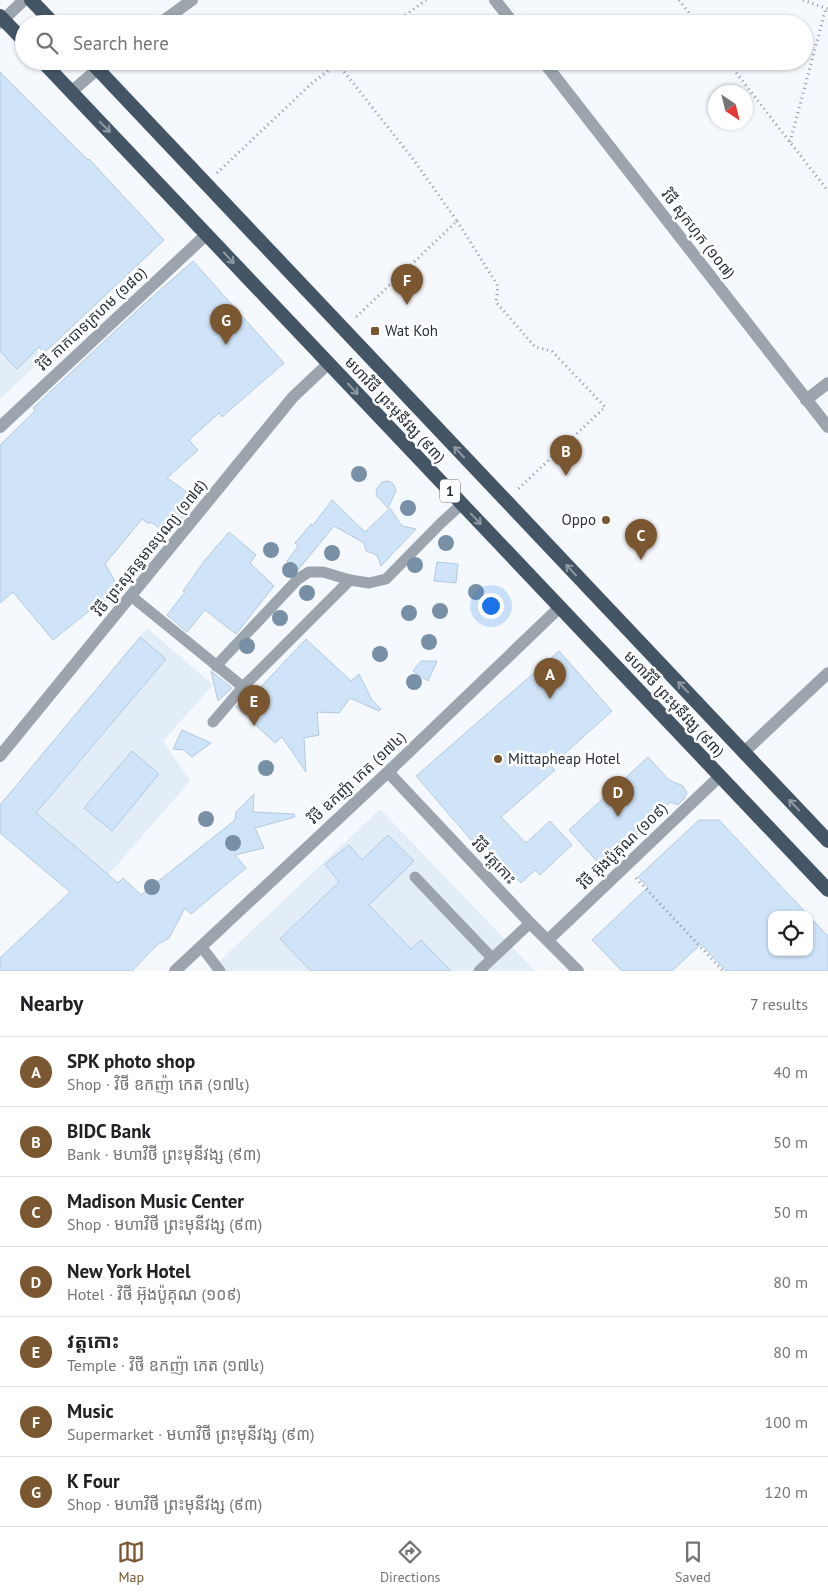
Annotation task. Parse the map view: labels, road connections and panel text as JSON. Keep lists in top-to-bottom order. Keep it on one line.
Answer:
{"streets":{"highway":["មហាវិថី ព្រះមុនីវង្ស (៩៣)","1"],"street":["វិថី សុកហុក (១០៧)","វិថី កាកបាទក្រហម (១៨០)","វិថី ព្រះសុគន្ធមានបុណ្យ (១៧៨)","វិថី ឧកញ៉ា កេត (១៧៤)","វិថី អ៊ុងប៉ូគុណ (១០៩)","វិថី វត្តកោះ"]},"crossings":[["វិថី កាកបាទក្រហម (១៨០)","មហាវិថី ព្រះមុនីវង្ស (៩៣)"],["មហាវិថី ព្រះមុនីវង្ស (៩៣)","វិថី ព្រះសុគន្ធមានបុណ្យ (១៧៨)"],["មហាវិថី ព្រះមុនីវង្ស (៩៣)","វិថី ឧកញ៉ា កេត (១៧៤)"],["មហាវិថី ព្រះមុនីវង្ស (៩៣)","វិថី អ៊ុងប៉ូគុណ (១០៩)"],["វិថី ឧកញ៉ា កេត (១៧៤)","វិថី វត្តកោះ"],["វិថី អ៊ុងប៉ូគុណ (១០៩)","វិថី វត្តកោះ"]],"places":{"transit":["Wat Koh"],"other":["Oppo","Mittapheap Hotel"]},"north":"bottom right","page":{"search":"Search here","pins":["F","G","B","C","A","E","D"],"heading":["Nearby","7 results"],"list":[{"mark":"A","name":"SPK photo shop","note":"Shop · វិថី ឧកញ៉ា កេត (១៧៤)","value":"40 m"},{"mark":"B","name":"BIDC Bank","note":"Bank · មហាវិថី ព្រះមុនីវង្ស (៩៣)","value":"50 m"},{"mark":"C","name":"Madison Music Center","note":"Shop · មហាវិថី ព្រះមុនីវង្ស (៩៣)","value":"50 m"},{"mark":"D","name":"New York Hotel","note":"Hotel · វិថី អ៊ុងប៉ូគុណ (១០៩)","value":"80 m"},{"mark":"E","name":"វត្តកោះ","note":"Temple · វិថី ឧកញ៉ា កេត (១៧៤)","value":"80 m"},{"mark":"F","name":"Music","note":"Supermarket · មហាវិថី ព្រះមុនីវង្ស (៩៣)","value":"100 m"},{"mark":"G","name":"K Four","note":"Shop · មហាវិថី ព្រះមុនីវង្ស (៩៣)","value":"120 m"}],"nav":["Map","Directions","Saved"]}}
